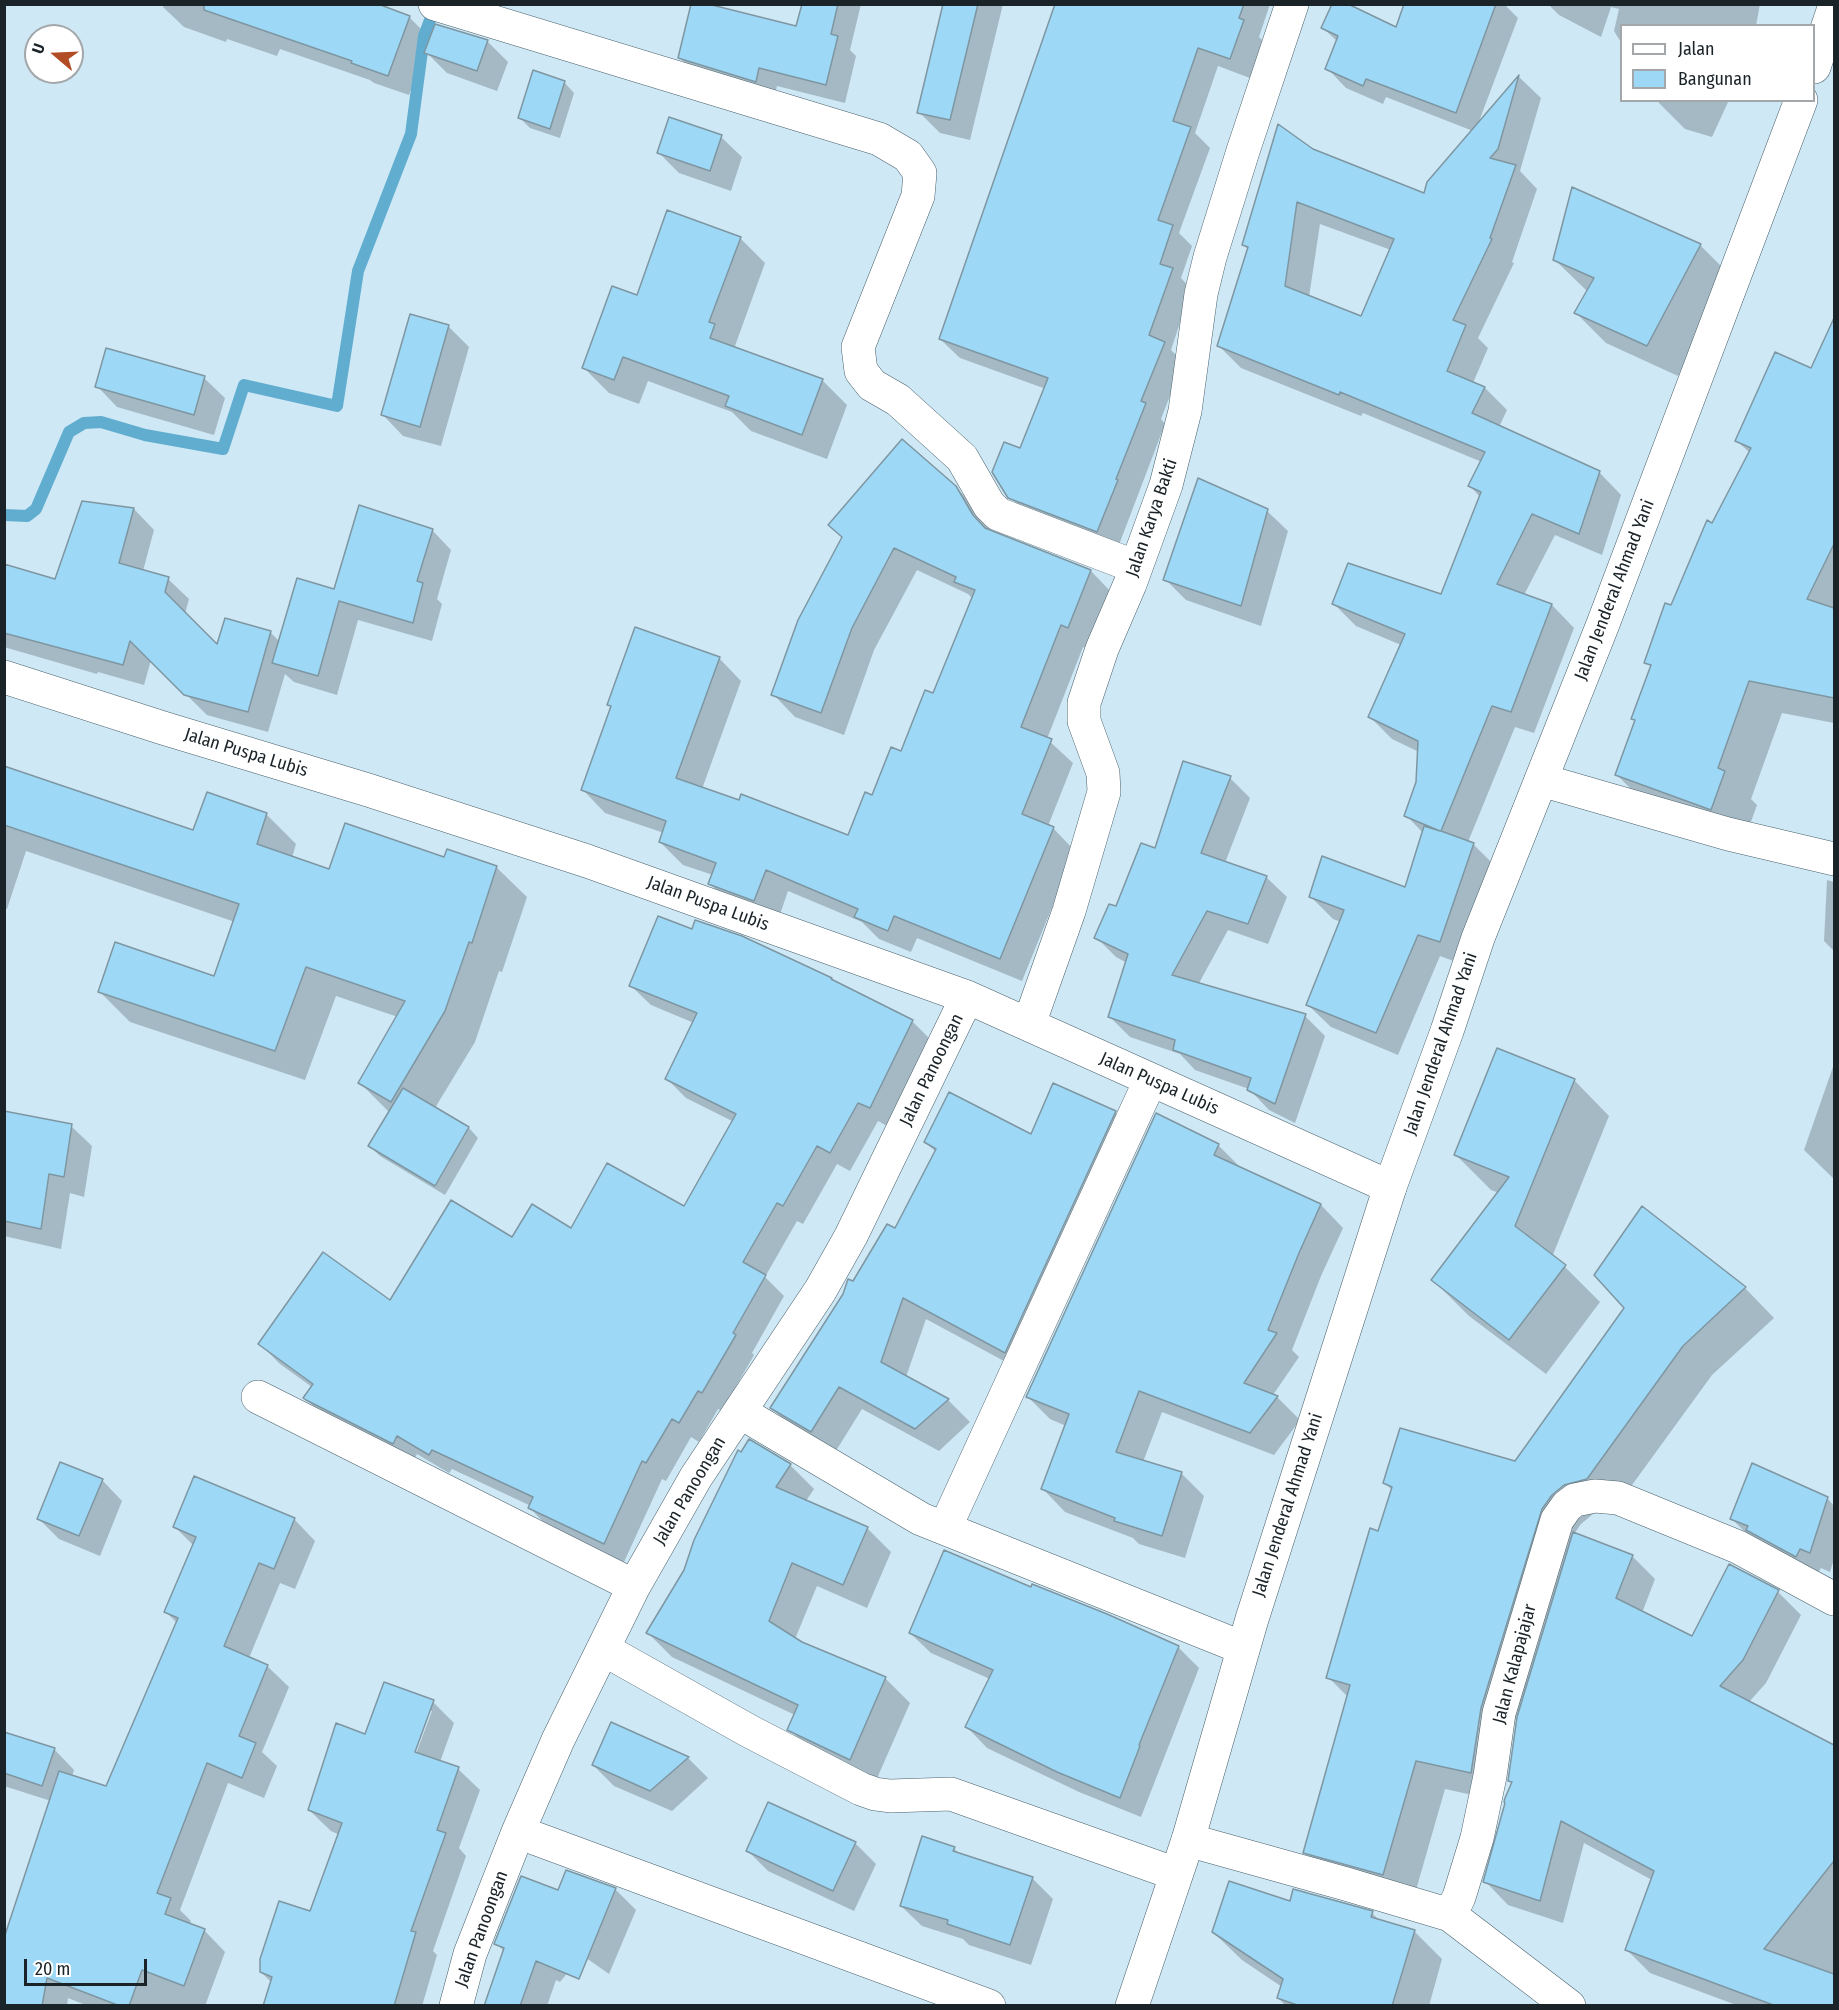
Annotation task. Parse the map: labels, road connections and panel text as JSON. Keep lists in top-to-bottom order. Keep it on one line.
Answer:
{"streets":{"main road":["Jalan Karya Bakti","Jalan Jenderal Ahmad Yani","Jalan Puspa Lubis","Jalan Panoongan","Jalan Kalapajajar"]},"crossings":[["Jalan Karya Bakti","Jalan Puspa Lubis"],["Jalan Jenderal Ahmad Yani","Jalan Puspa Lubis"],["Jalan Puspa Lubis","Jalan Panoongan"]],"legend":["Jalan","Bangunan"],"scale_bar":"20 m","north":"left"}
